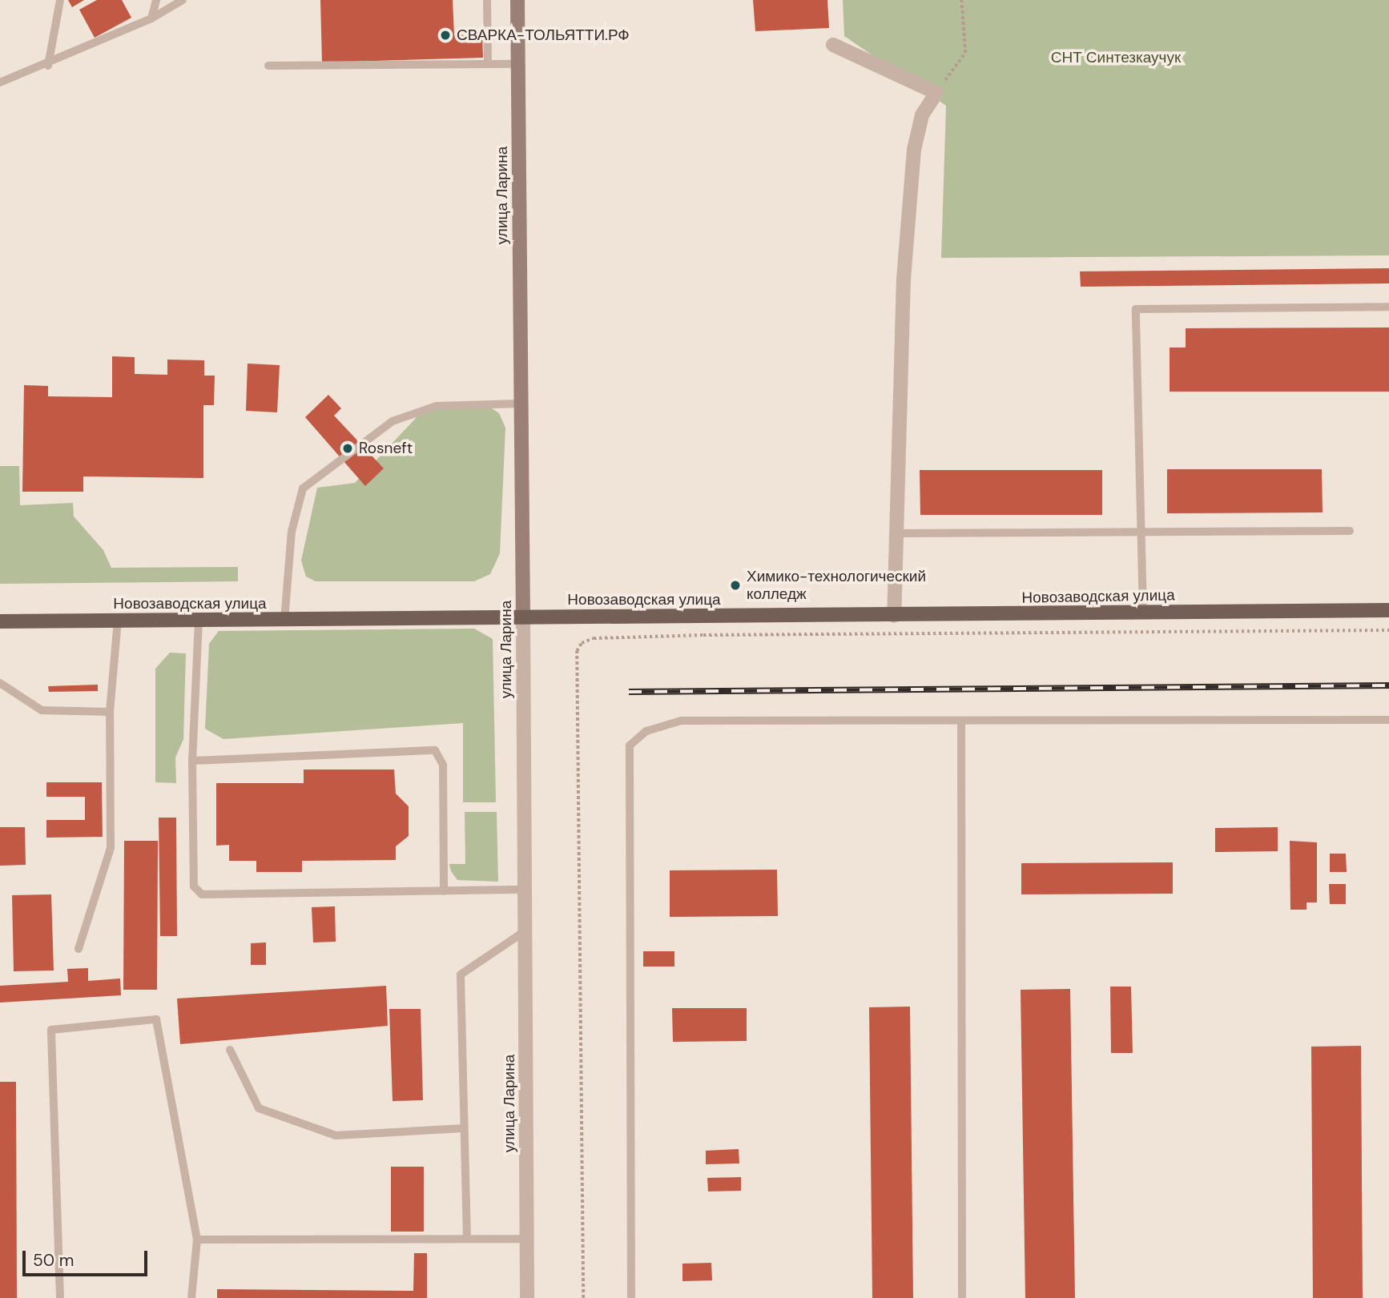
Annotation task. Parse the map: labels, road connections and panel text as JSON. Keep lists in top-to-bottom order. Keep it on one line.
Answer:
{"streets":{"main road":["улица Ларина","Новозаводская улица"]},"crossings":[["улица Ларина","Новозаводская улица"]],"parks":["СНТ Синтезкаучук"],"places":["СВАРКА-ТОЛЬЯТТИ.РФ","Rosneft","Химико-технологический колледж"],"scale_bar":"50 m"}
